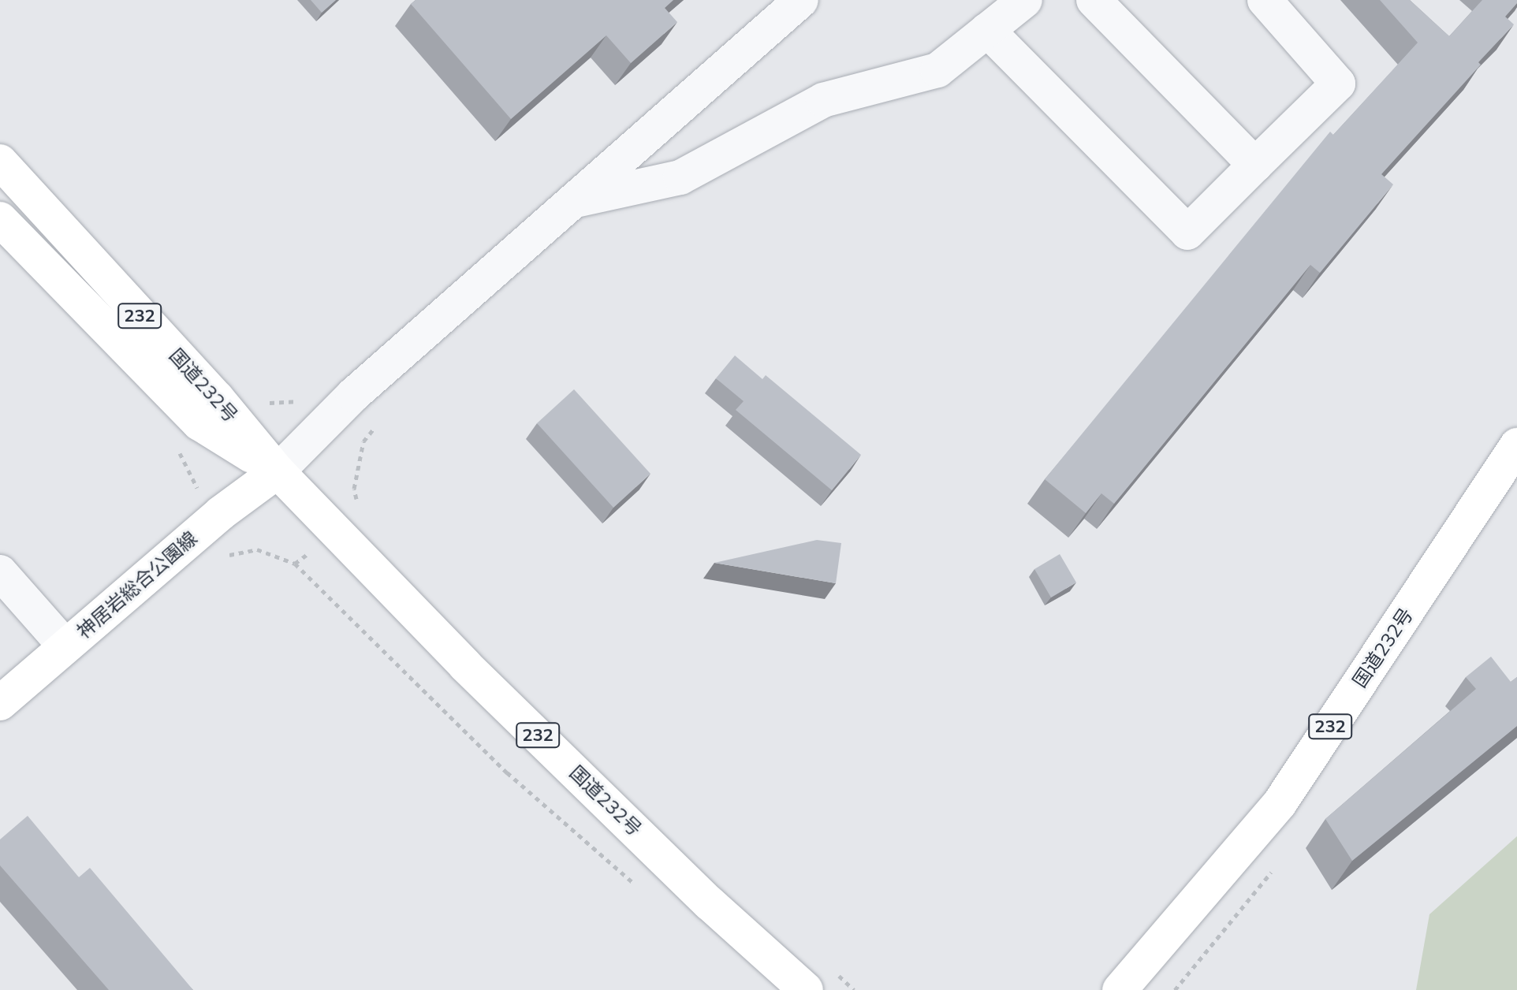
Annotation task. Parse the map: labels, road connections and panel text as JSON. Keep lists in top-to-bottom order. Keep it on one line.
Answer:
{"streets":{"main road":["232","国道232号","神居岩総合公園線"]},"crossings":[["国道232号","神居岩総合公園線"]]}
